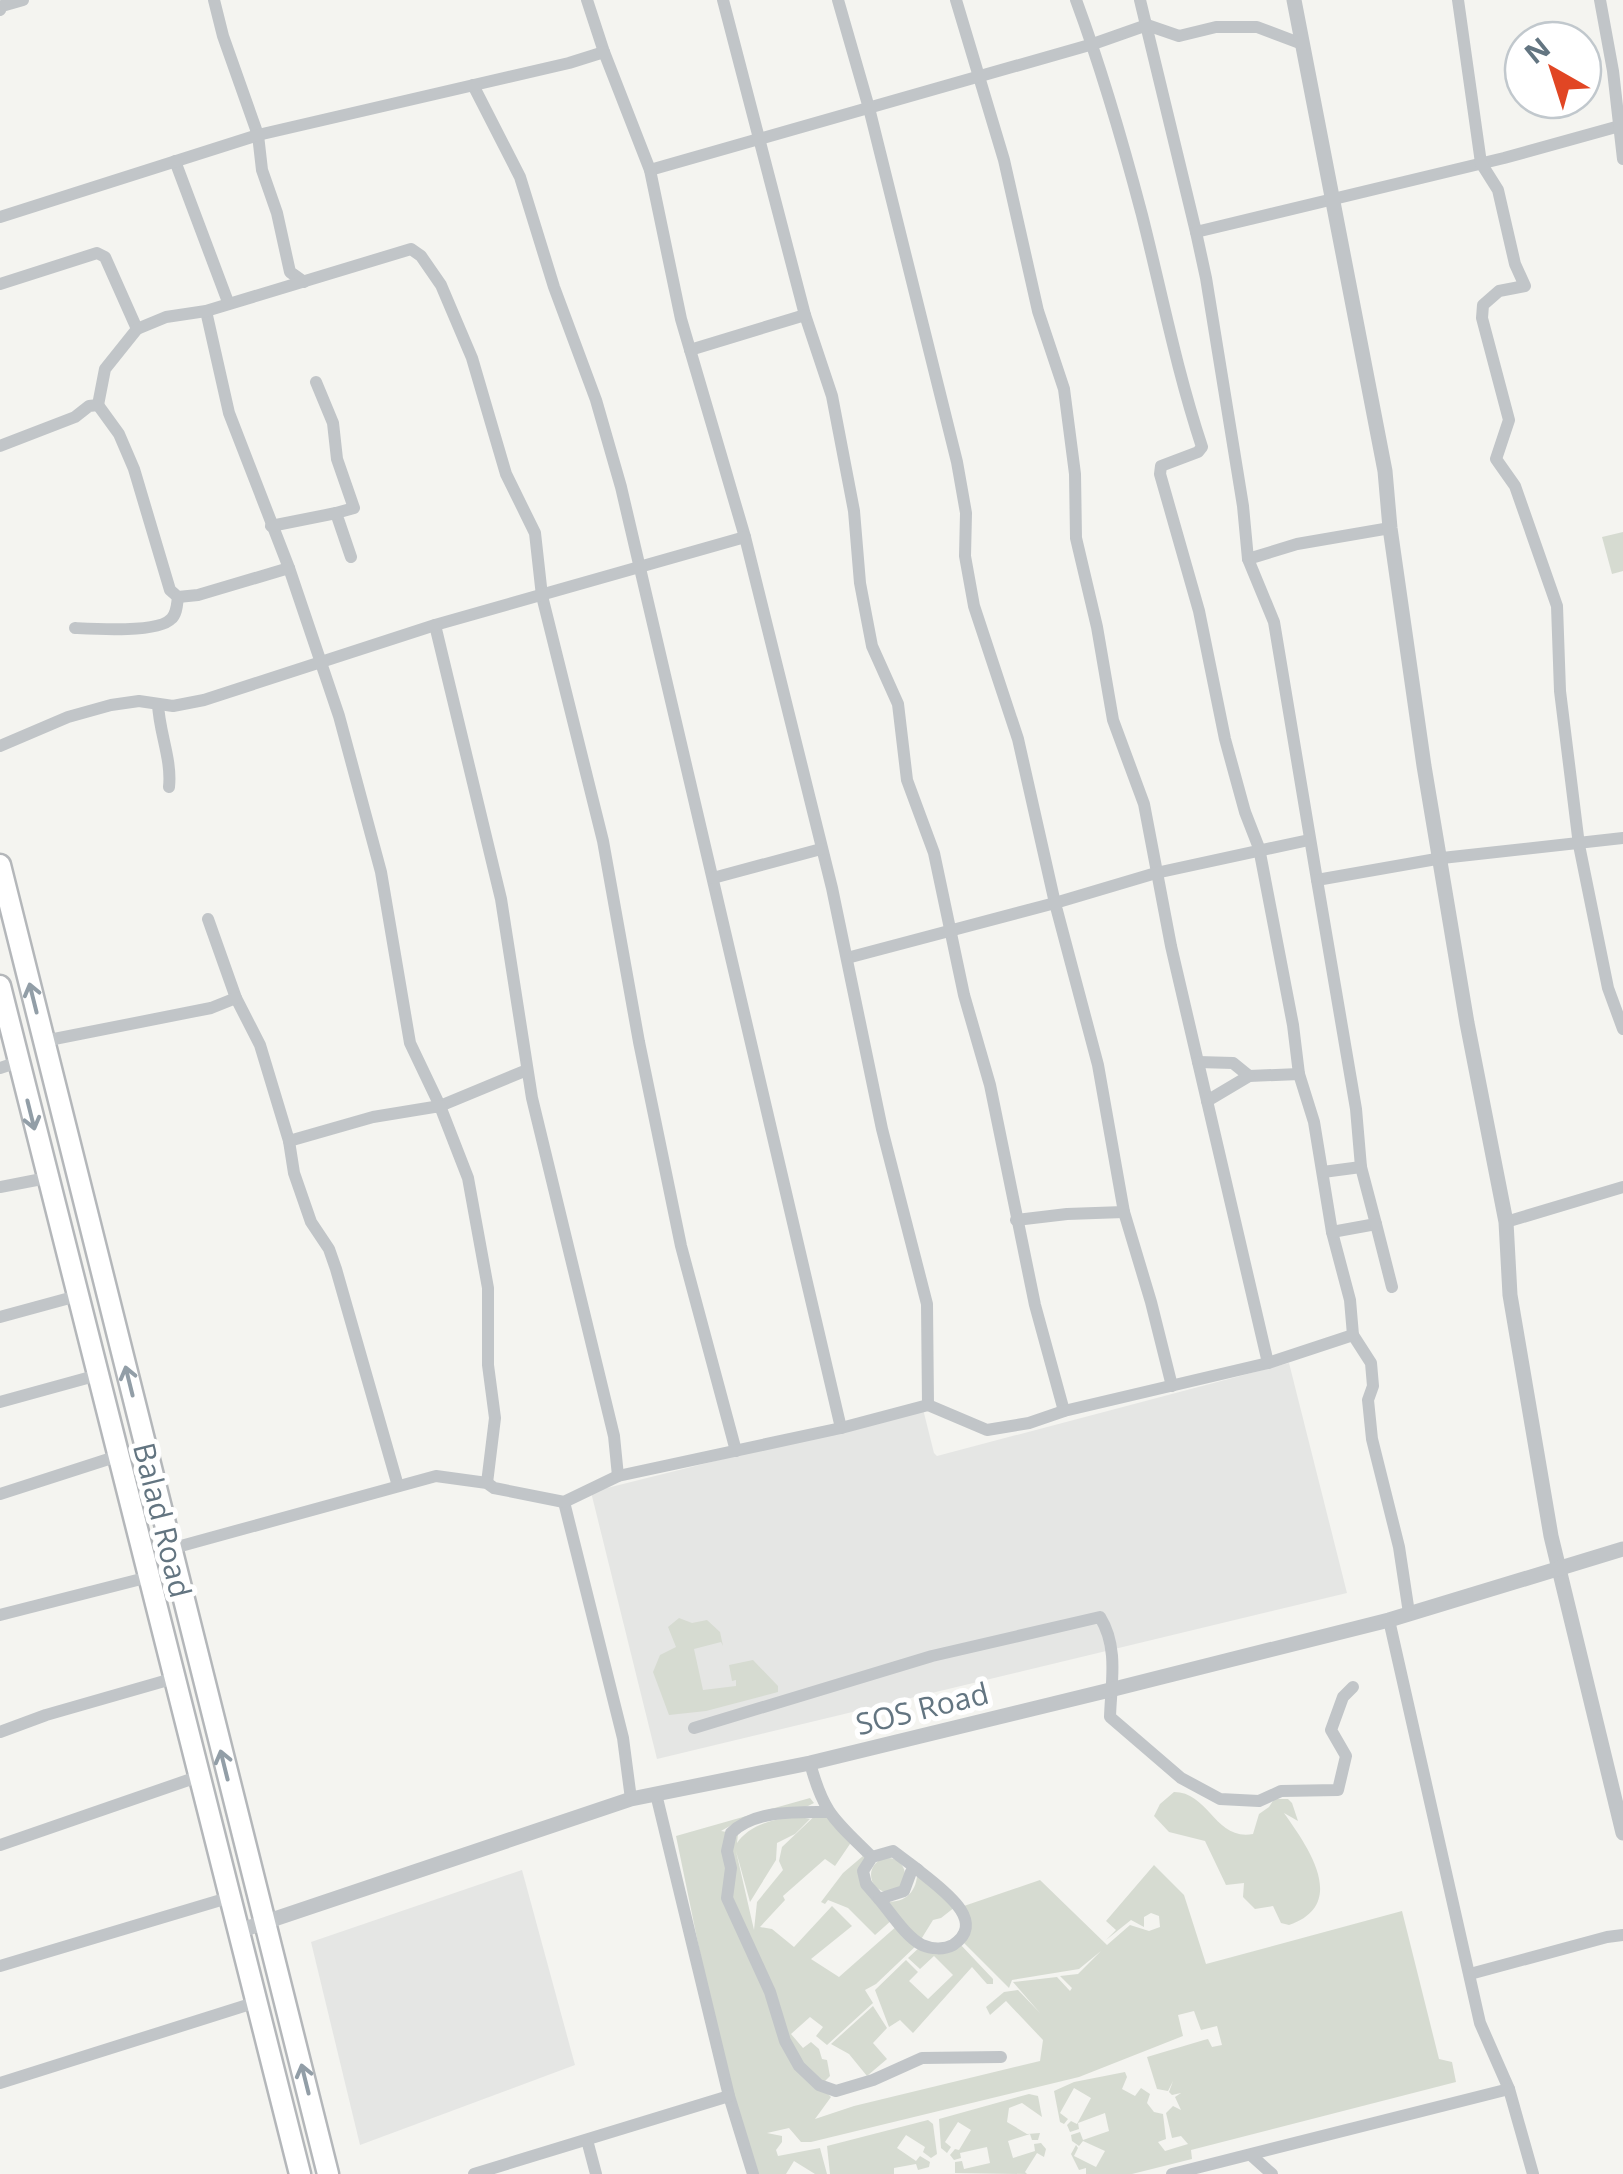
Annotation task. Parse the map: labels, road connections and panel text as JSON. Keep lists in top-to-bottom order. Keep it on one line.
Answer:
{"streets":{"highway":["Balad Road"],"street":["SOS Road"]},"crossings":[["Balad Road","SOS Road"]],"north":"top left"}
